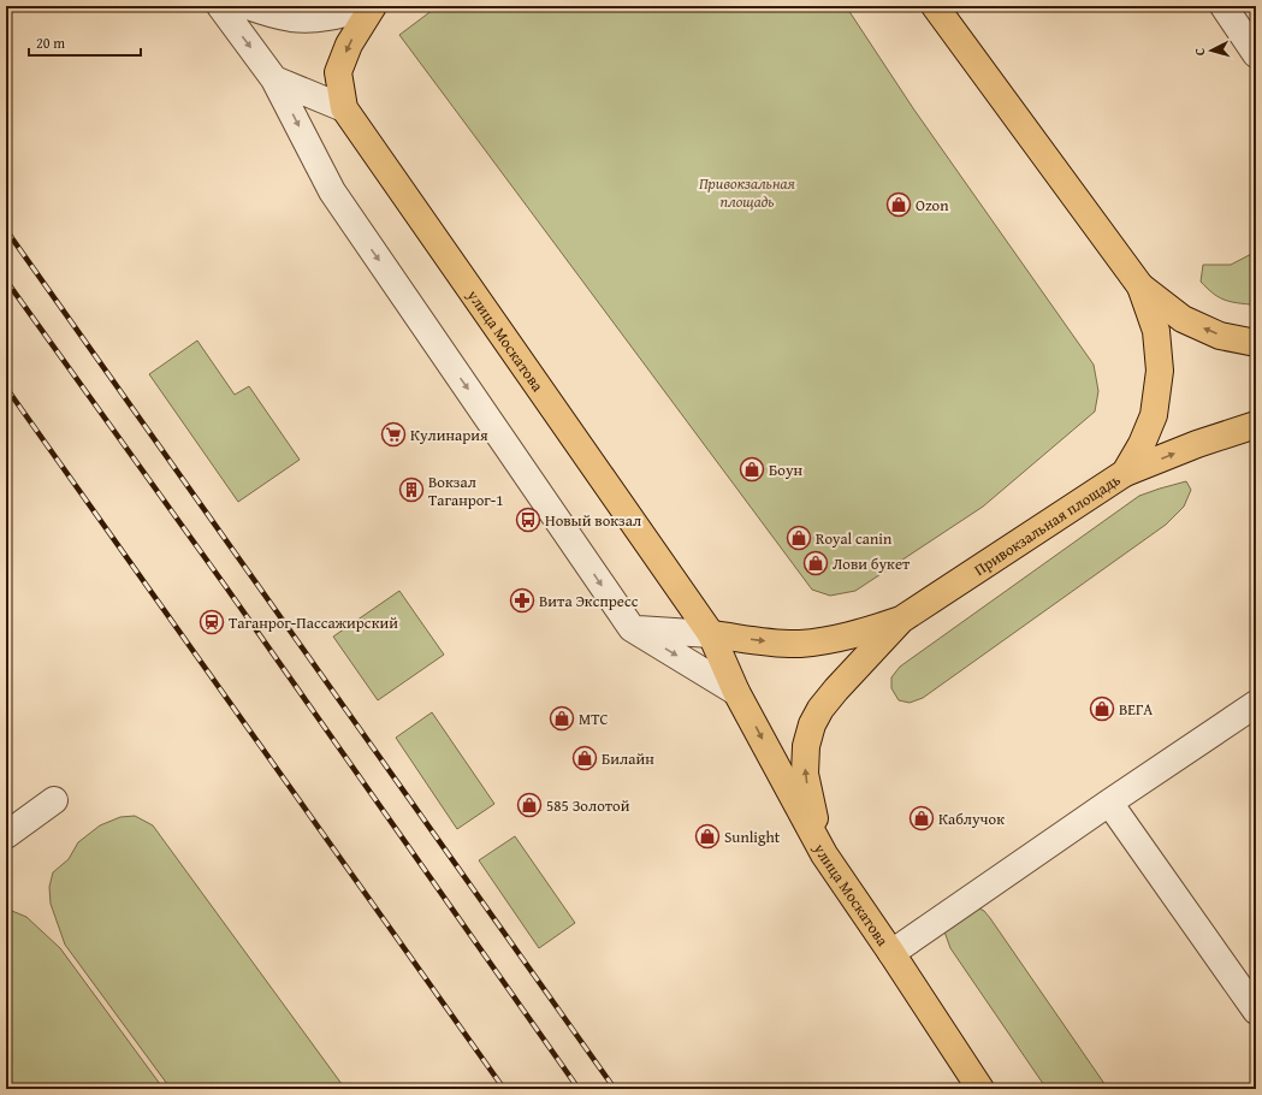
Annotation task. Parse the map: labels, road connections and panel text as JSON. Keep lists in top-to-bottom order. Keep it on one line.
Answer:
{"streets":{"main road":["улица Москатова","Привокзальная площадь"]},"crossings":[["улица Москатова","Привокзальная площадь"]],"parks":["Привокзальная площадь"],"places":{"shop":["Ozon","Боун","Royal canin","Лови букет","ВЕГА","МТС","Билайн","585 Золотой","Каблучок","Sunlight"],"supermarket":["Кулинария"],"building":["Вокзал Таганрог-1"],"bus stop":["Новый вокзал"],"pharmacy":["Вита Экспресс"],"station":["Таганрог-Пассажирский"]},"scale_bar":"20 m","north":"left"}
